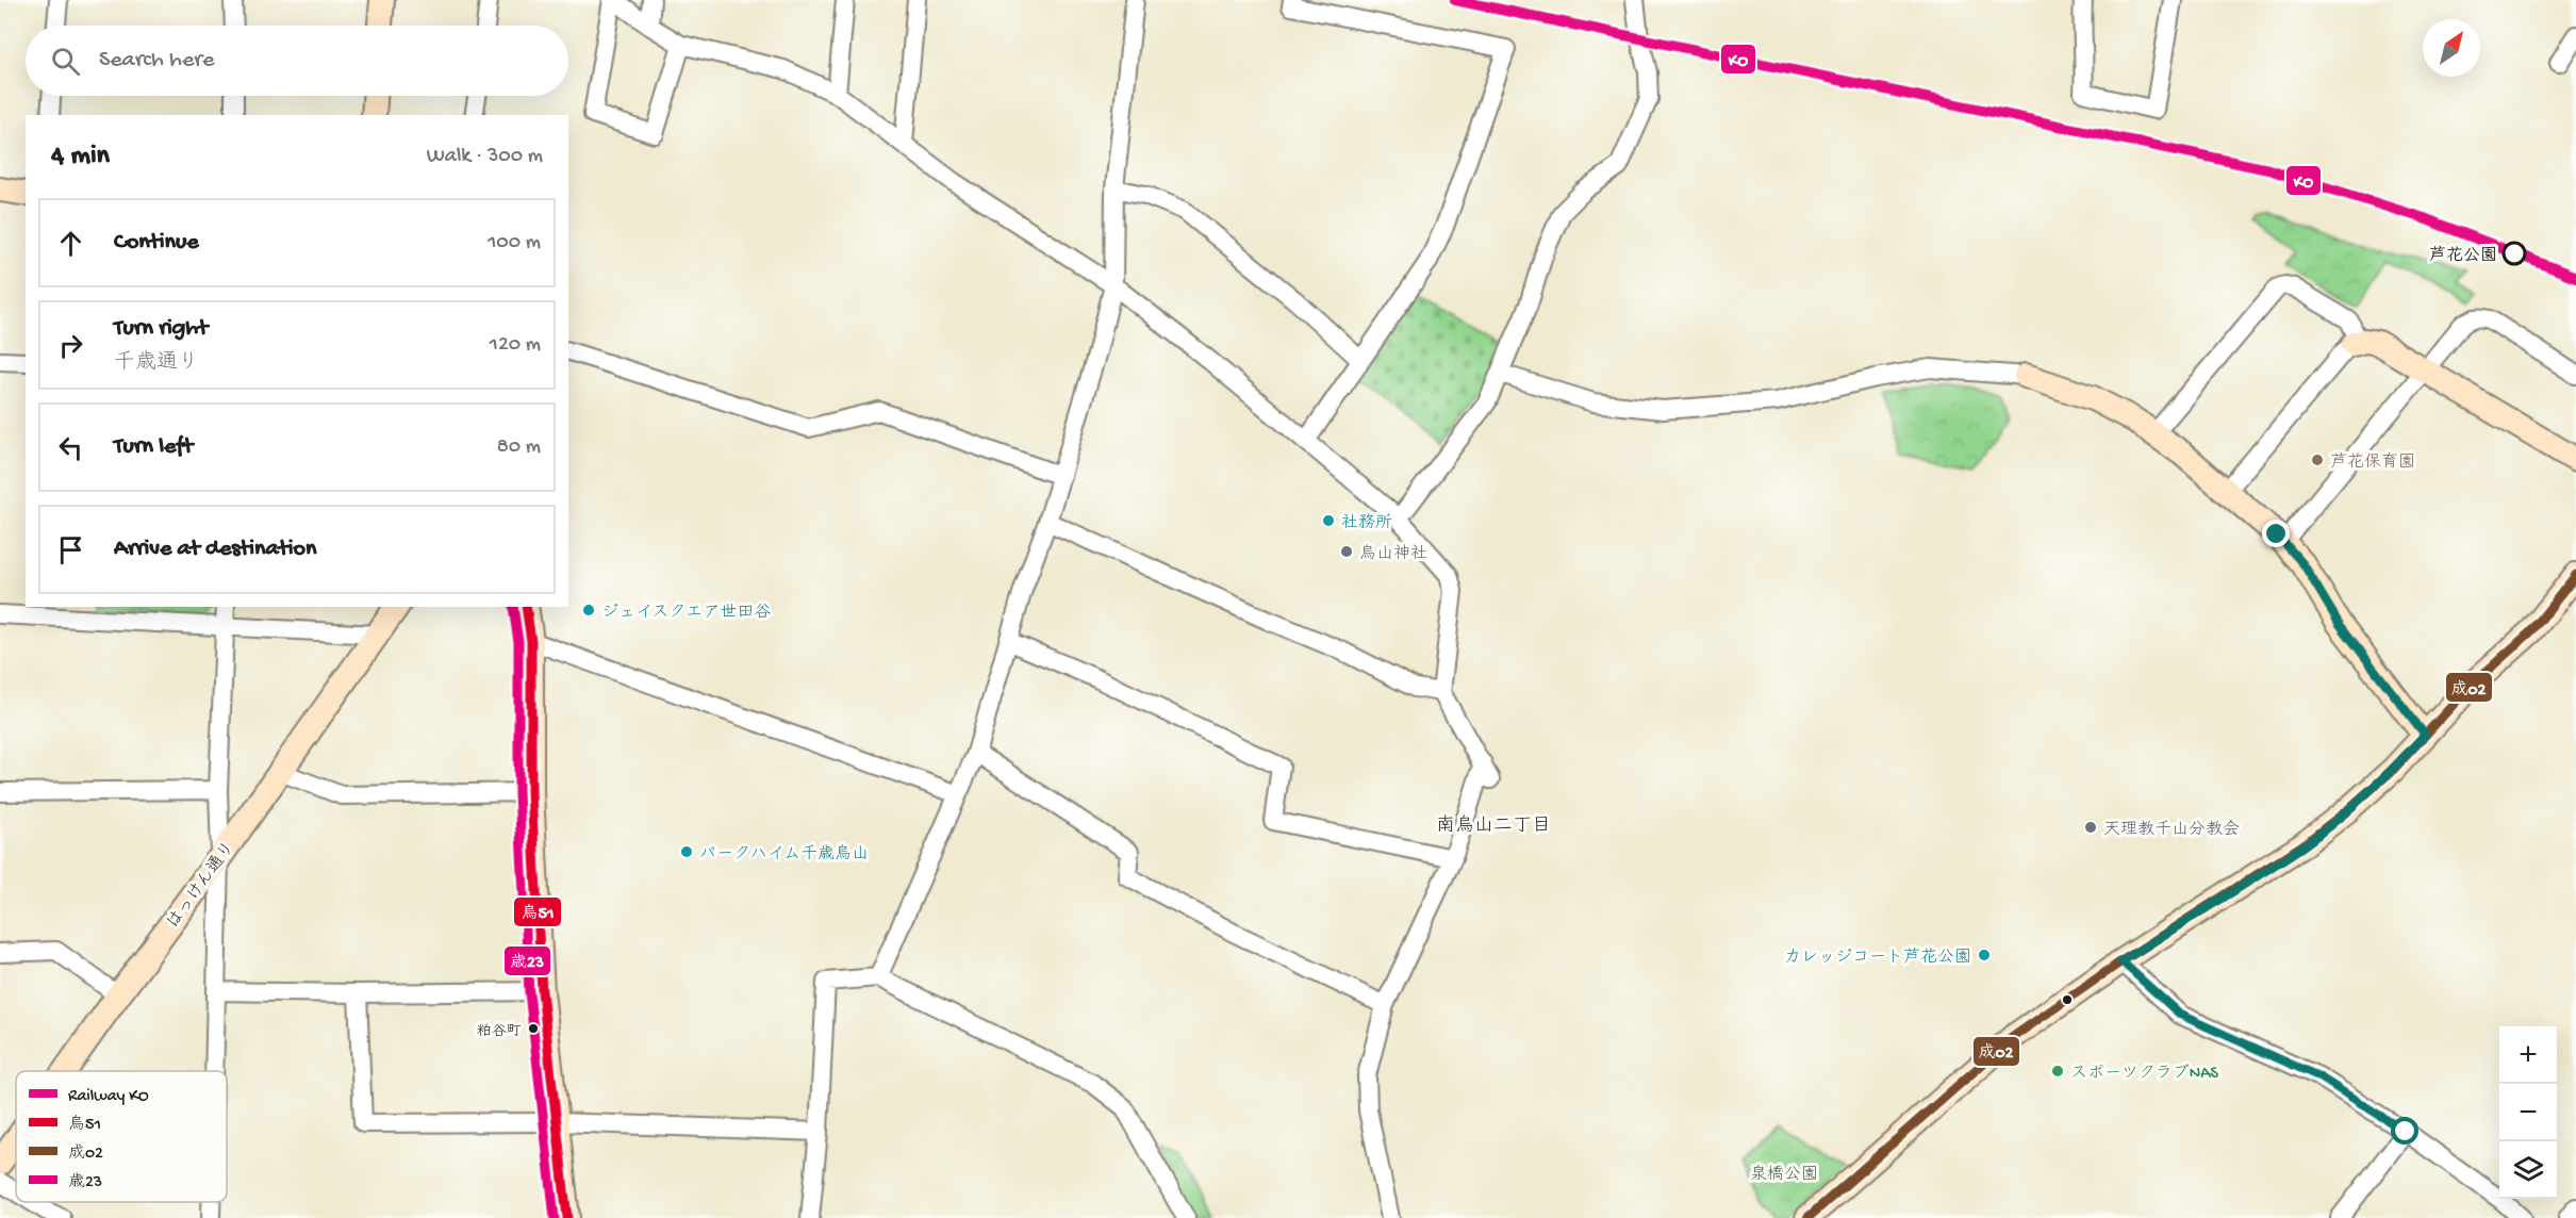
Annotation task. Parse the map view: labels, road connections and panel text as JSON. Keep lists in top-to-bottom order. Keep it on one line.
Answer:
{"streets":{"street":["はっけん通り"]},"districts":["南烏山二丁目"],"parks":["泉橋公園"],"places":["芦花公園","芦花保育園","社務所","烏山神社","ジェイスクエア世田谷","天理教千山分教会","パークハイム千歳烏山","カレッジコート芦花公園","粕谷町","スポーツクラブNAS"],"lines":["rail line KO","transit line 成02","transit line 烏51","transit line 歳23"],"legend":["Railway KO","烏51","成02","歳23"],"north":"top right","page":{"search":"Search here","heading":["4 min","Walk · 300 m"],"list":[["Continue","100 m"],["Turn right","千歳通り","120 m"],["Turn left","80 m"],"Arrive at destination"],"map_buttons":["+","−"]}}
